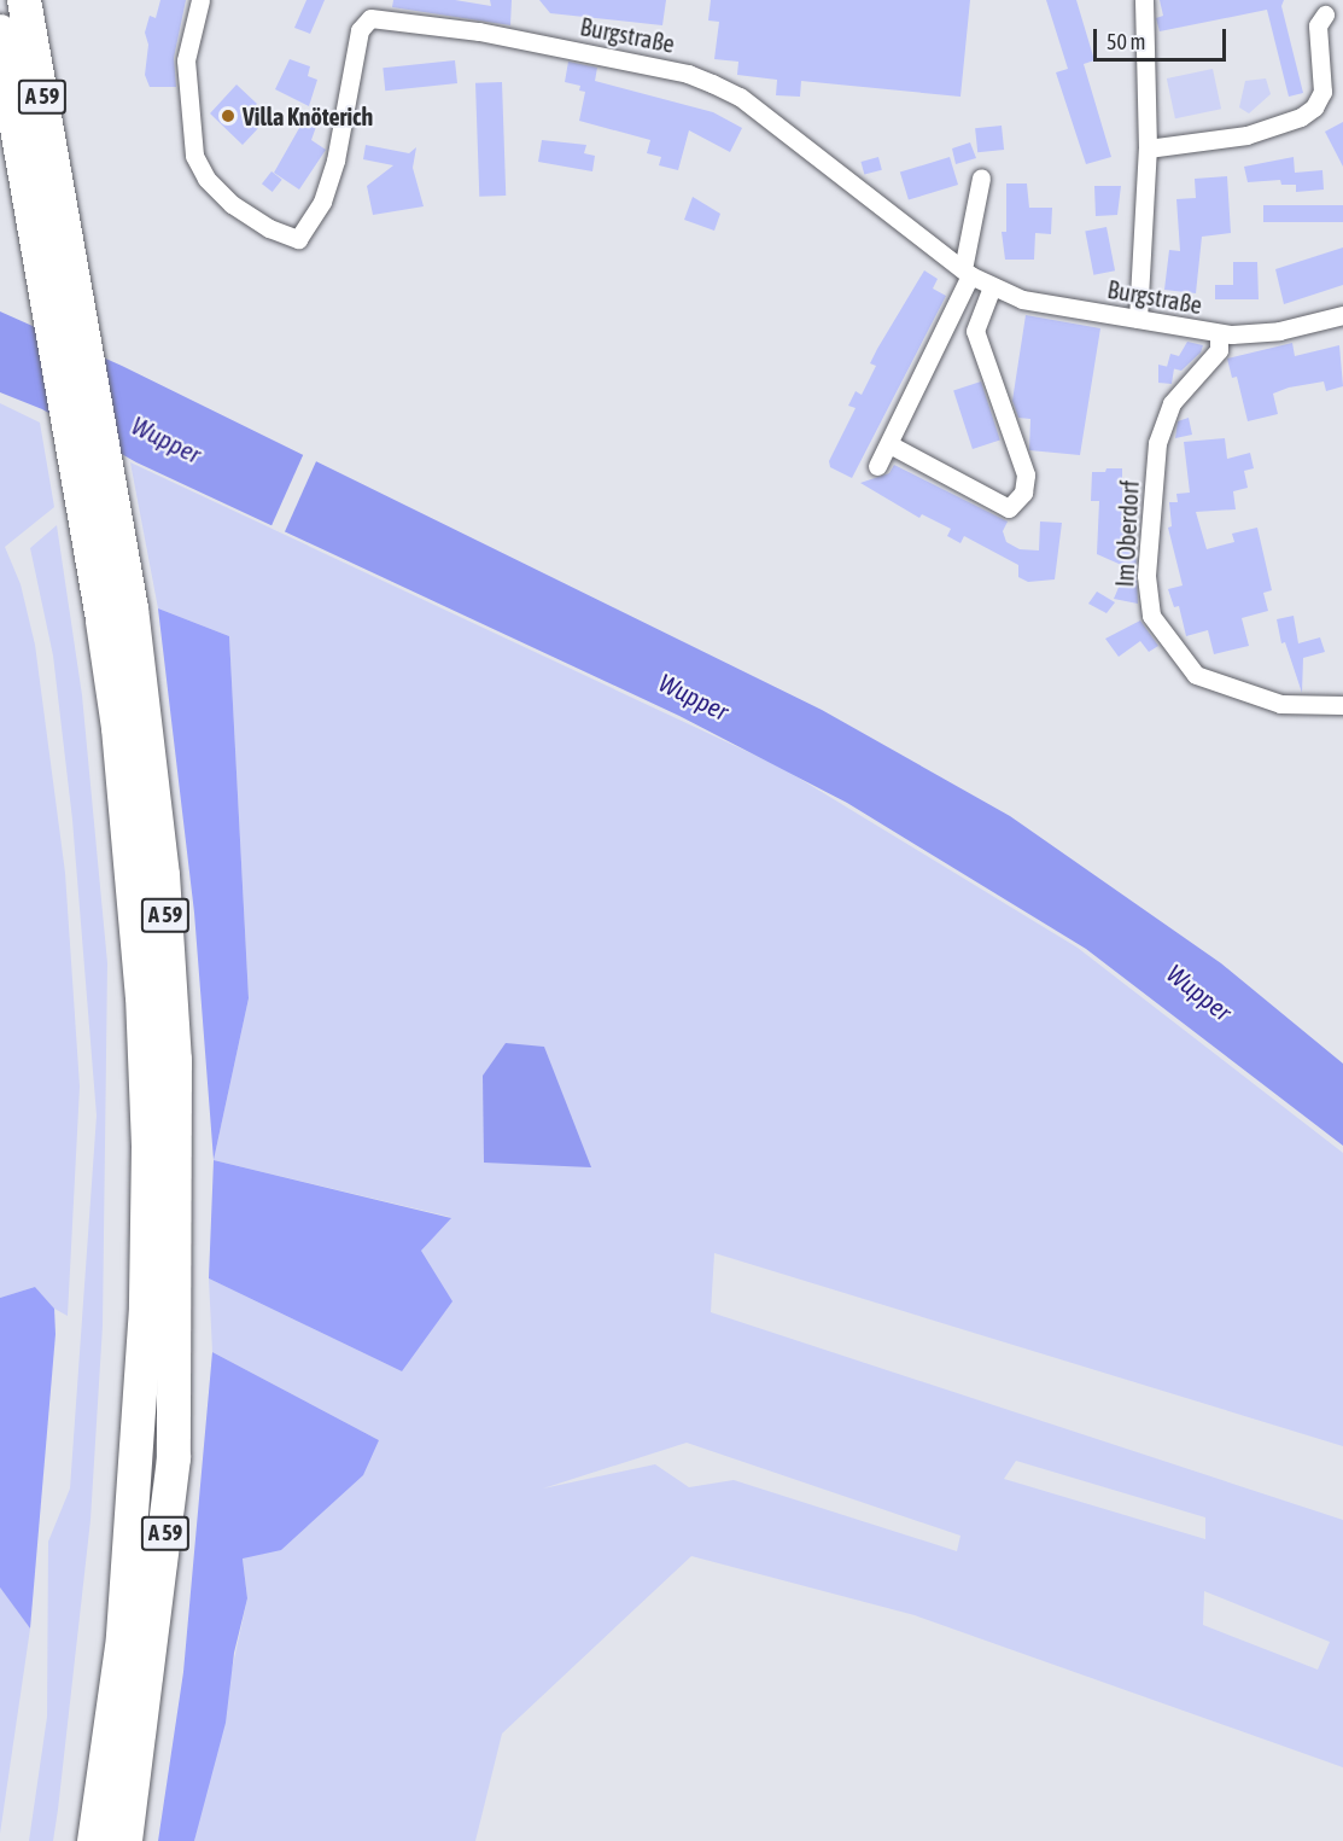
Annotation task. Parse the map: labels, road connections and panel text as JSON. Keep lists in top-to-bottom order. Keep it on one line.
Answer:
{"streets":{"highway":["A 59"],"street":["Burgstraße","Im Oberdorf"]},"crossings":[["Burgstraße","Im Oberdorf"]],"water":["Wupper"],"places":["Villa Knöterich"],"scale_bar":"50 m"}
